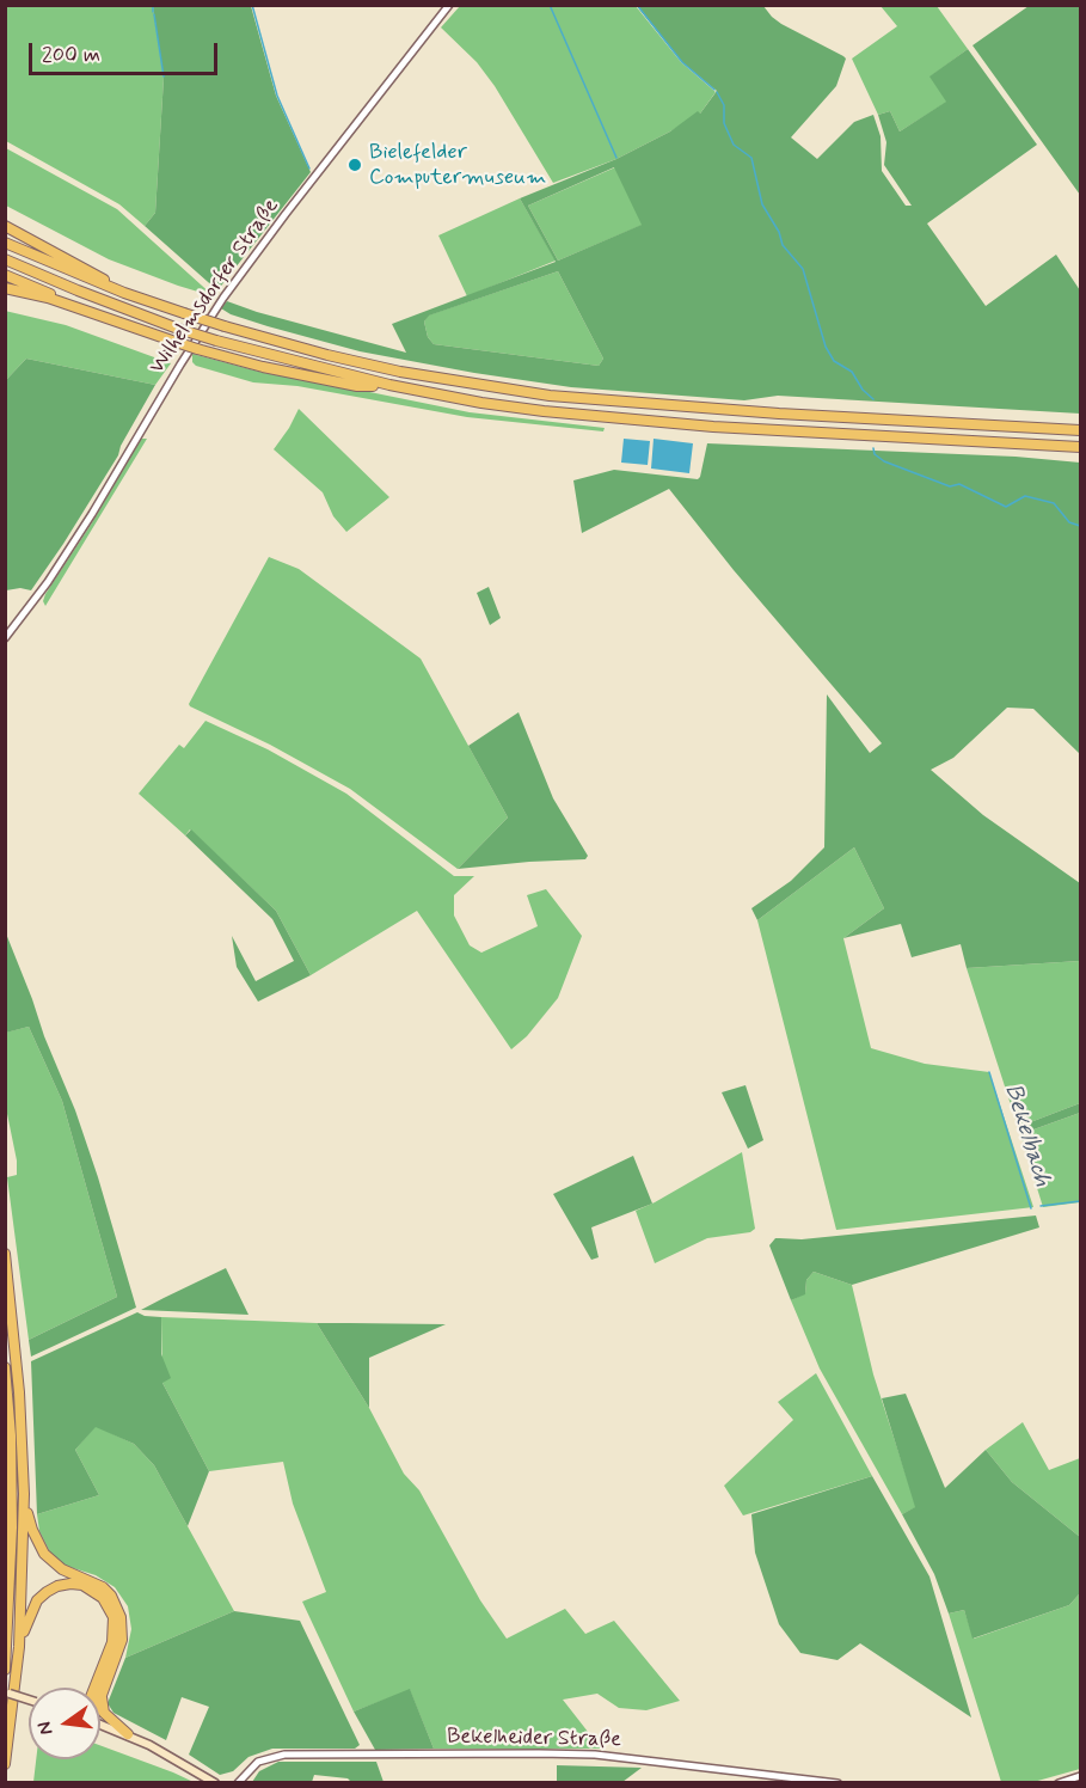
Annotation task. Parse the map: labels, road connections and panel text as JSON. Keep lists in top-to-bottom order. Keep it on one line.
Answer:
{"streets":{"street":["Wilhelmsdorfer Straße","Bekelheider Straße"]},"water":["Bekelbach"],"places":["Bielefelder Computermuseum"],"scale_bar":"200 m","north":"left"}
